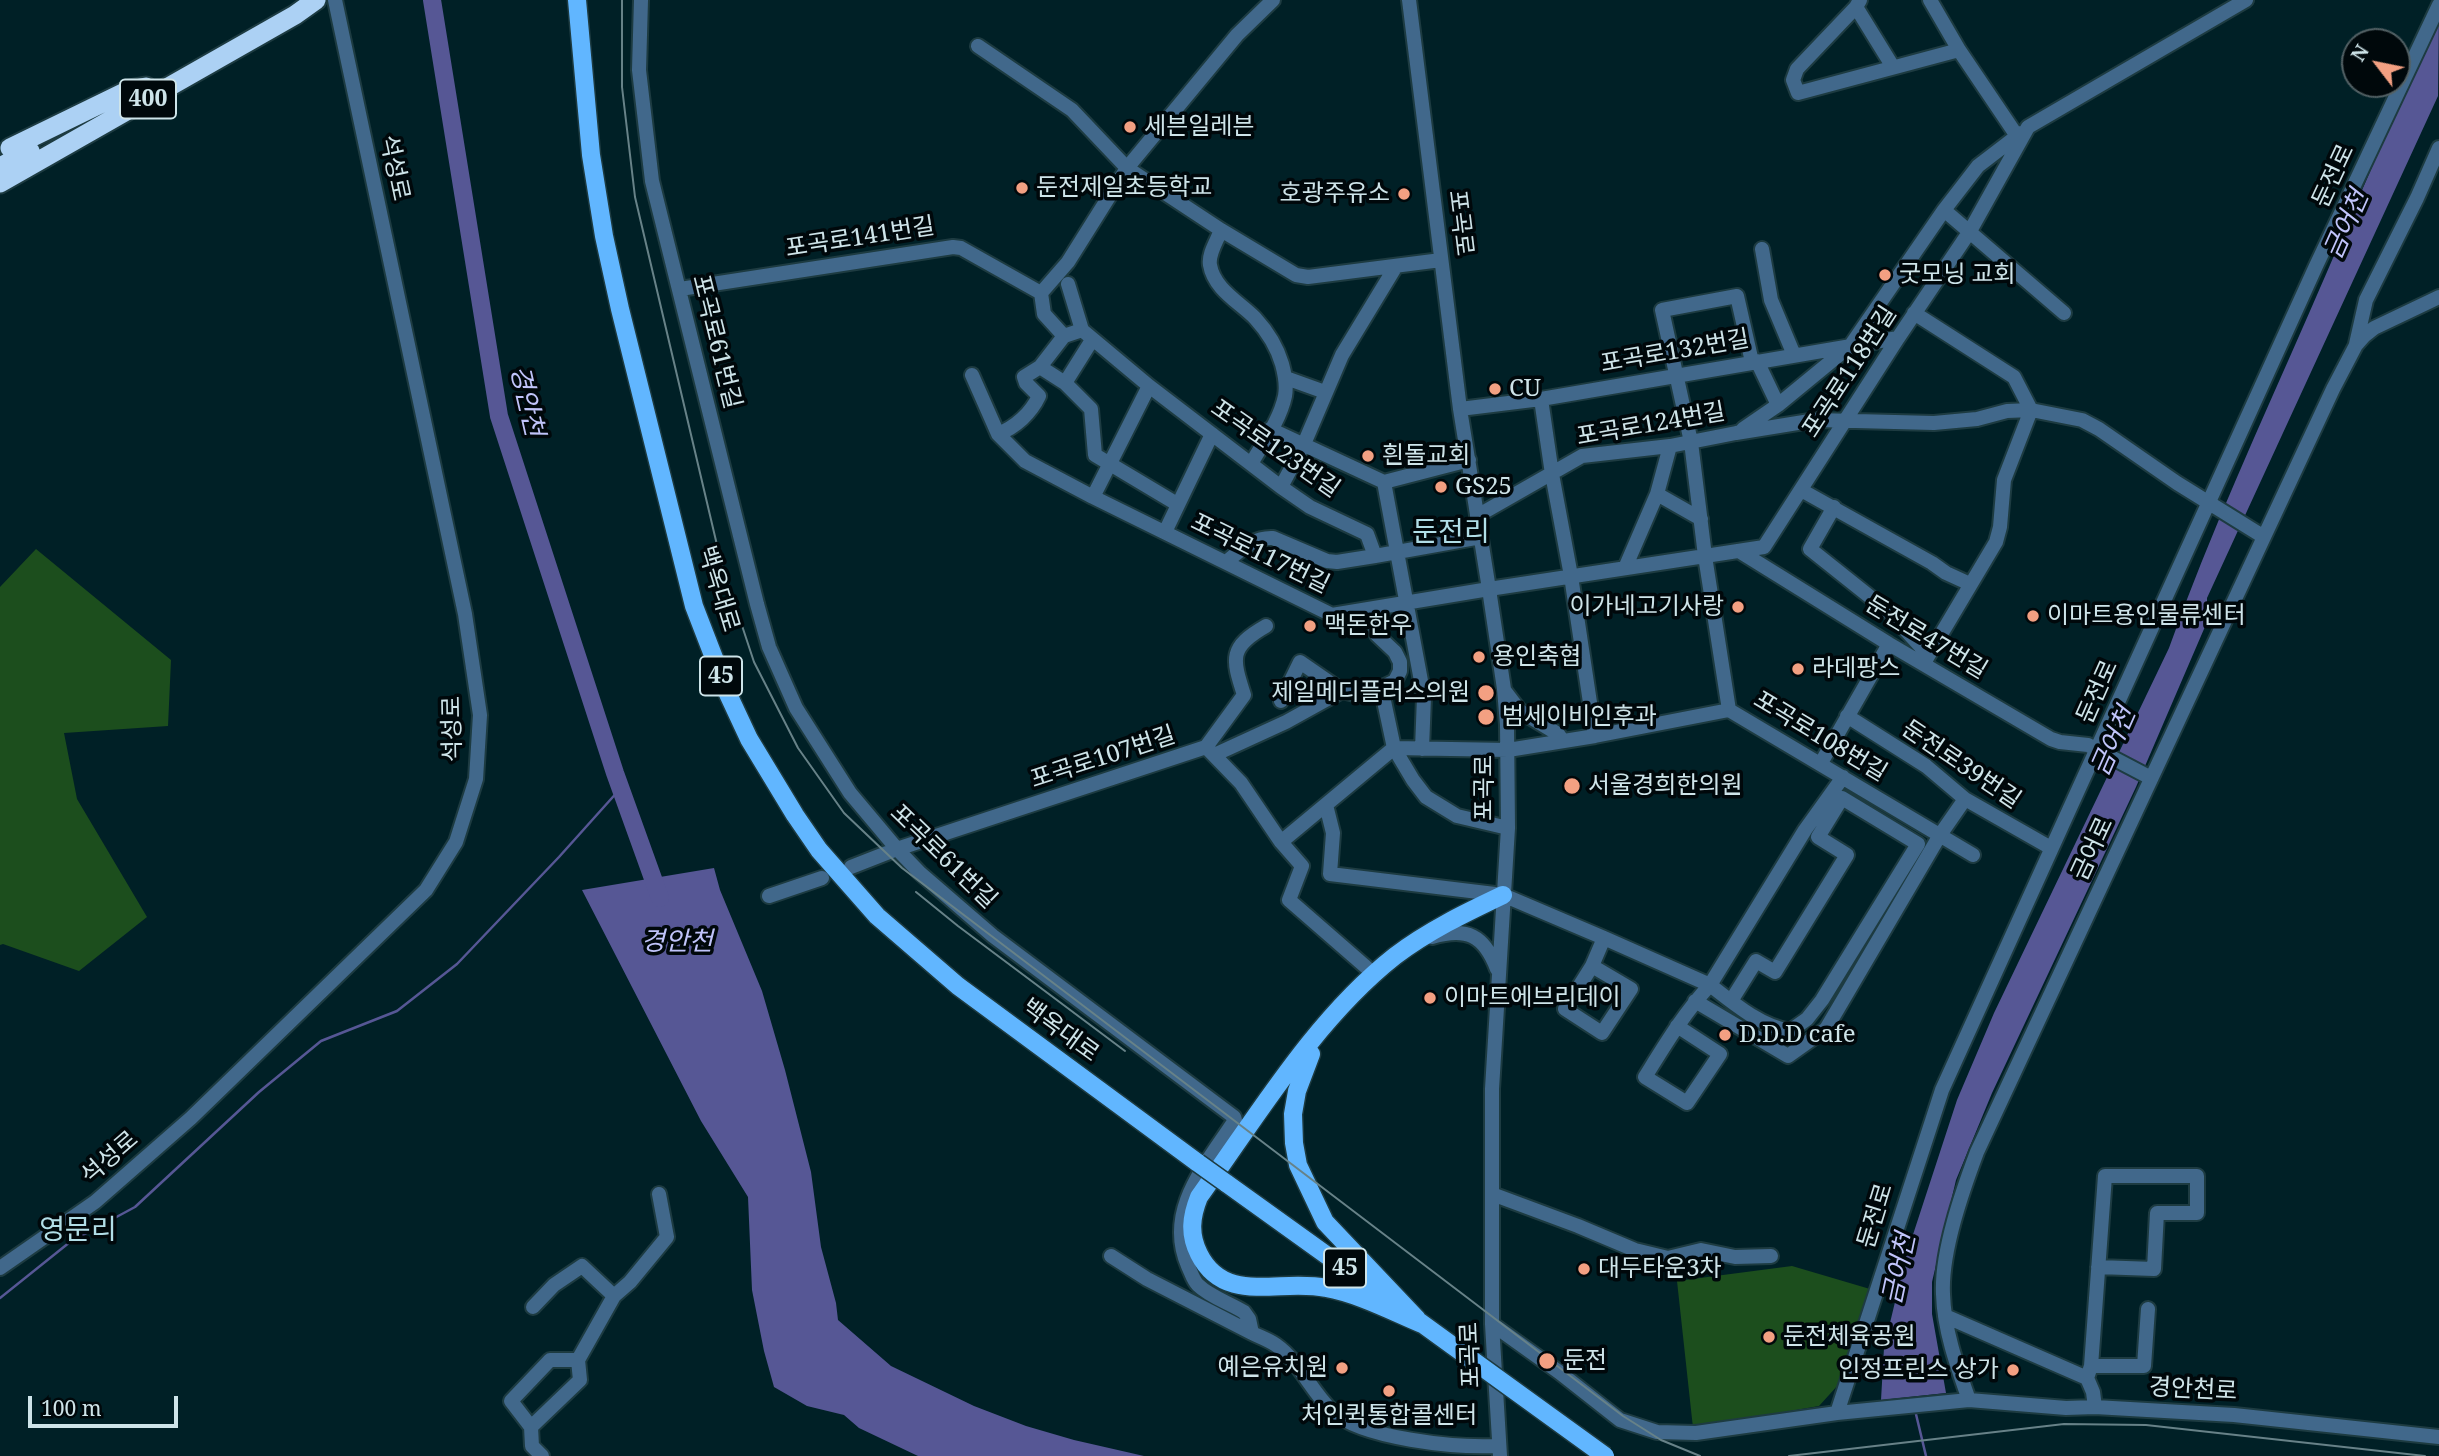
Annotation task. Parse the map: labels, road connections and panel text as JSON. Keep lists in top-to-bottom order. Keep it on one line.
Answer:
{"streets":{"highway":["400"],"main road":["백옥대로","45"],"street":["석성로","둔전로","포곡로","포곡로141번길","포곡로61번길","포곡로132번길","포곡로118번길","포곡로124번길","포곡로123번길","포곡로117번길","둔전로47번길","포곡로108번길","포곡로107번길","둔전로39번길","금어로","경안천로"]},"crossings":[["둔전로","포곡로124번길"],["둔전로","둔전로47번길"],["둔전로","둔전로39번길"],["둔전로","경안천로"],["포곡로","포곡로61번길"],["포곡로","포곡로132번길"],["포곡로","포곡로118번길"],["포곡로","포곡로124번길"],["포곡로","포곡로117번길"],["포곡로","포곡로108번길"],["포곡로141번길","포곡로61번길"],["포곡로61번길","포곡로107번길"],["포곡로132번길","포곡로118번길"],["포곡로118번길","포곡로124번길"],["포곡로118번길","포곡로117번길"],["포곡로118번길","둔전로47번길"],["포곡로124번길","금어로"],["백옥대로","45"],["둔전로47번길","금어로"],["금어로","경안천로"]],"districts":["둔전리","영문리"],"water":["금어천","경안천"],"places":["세븐일레븐","둔전제일초등학교","호광주유소","굿모닝 교회","CU","흰돌교회","GS25","이가네고기사랑","이마트용인물류센터","맥돈한우","용인축협","라데팡스","제일메디플러스의원","범세이비인후과","서울경희한의원","이마트에브리데이","D.D.D cafe","대두타운3차","둔전체육공원","둔전","예은유치원","인정프린스 상가","처인퀵통합콜센터"],"scale_bar":"100 m","north":"top left"}
